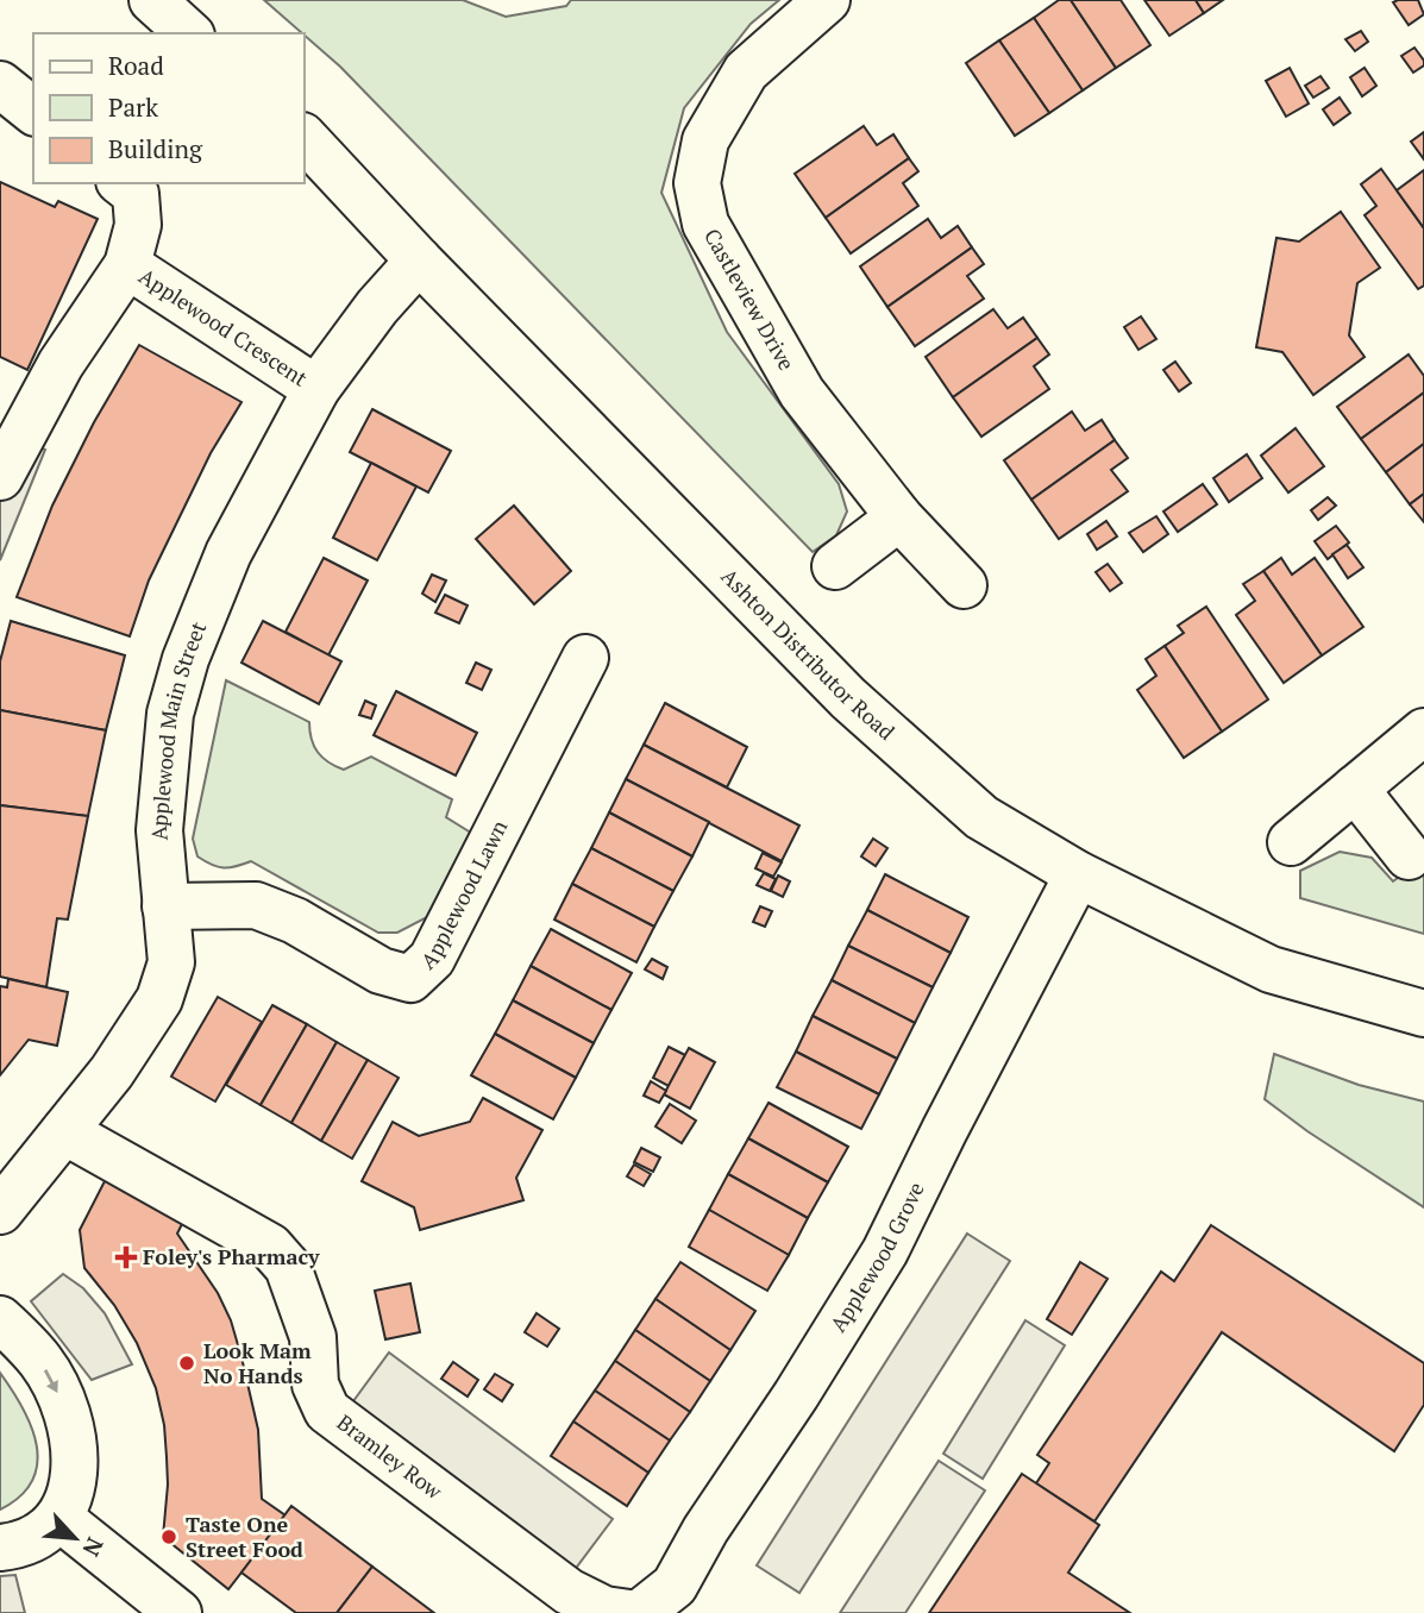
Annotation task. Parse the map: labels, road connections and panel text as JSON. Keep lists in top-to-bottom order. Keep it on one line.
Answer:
{"streets":{"street":["Castleview Drive","Applewood Crescent","Ashton Distributor Road","Applewood Main Street","Applewood Lawn","Applewood Grove","Bramley Row"]},"crossings":[["Applewood Crescent","Applewood Main Street"],["Ashton Distributor Road","Applewood Main Street"],["Ashton Distributor Road","Applewood Grove"],["Applewood Main Street","Applewood Lawn"],["Applewood Main Street","Bramley Row"]],"places":{"health":["Foley's Pharmacy"],"other":["Look Mam No Hands","Taste One Street Food"]},"legend":["Road","Park","Building"],"north":"bottom right"}
